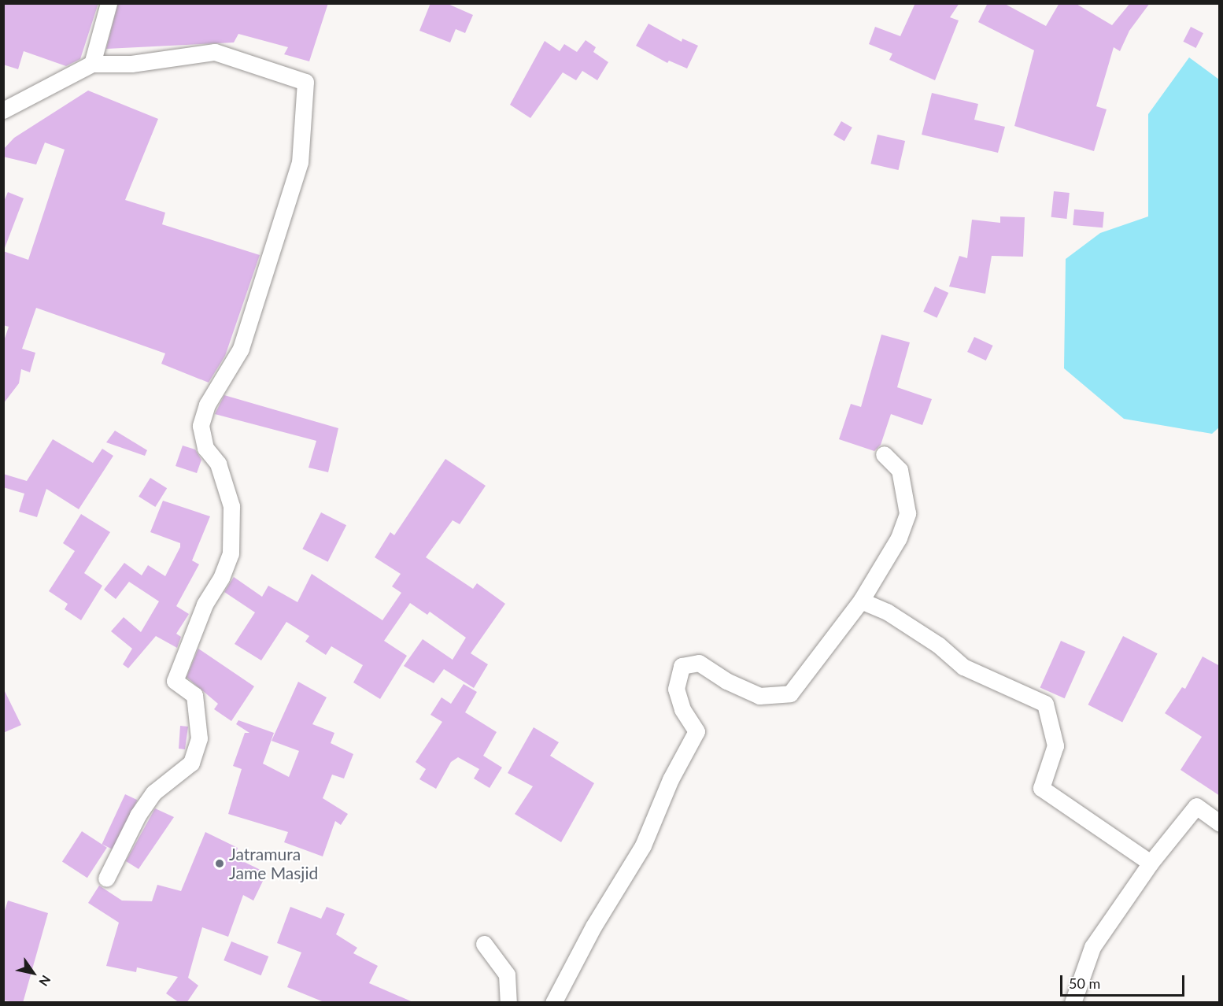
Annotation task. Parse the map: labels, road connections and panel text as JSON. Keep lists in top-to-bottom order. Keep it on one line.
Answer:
{"places":["Jatramura Jame Masjid"],"scale_bar":"50 m","north":"bottom right"}
